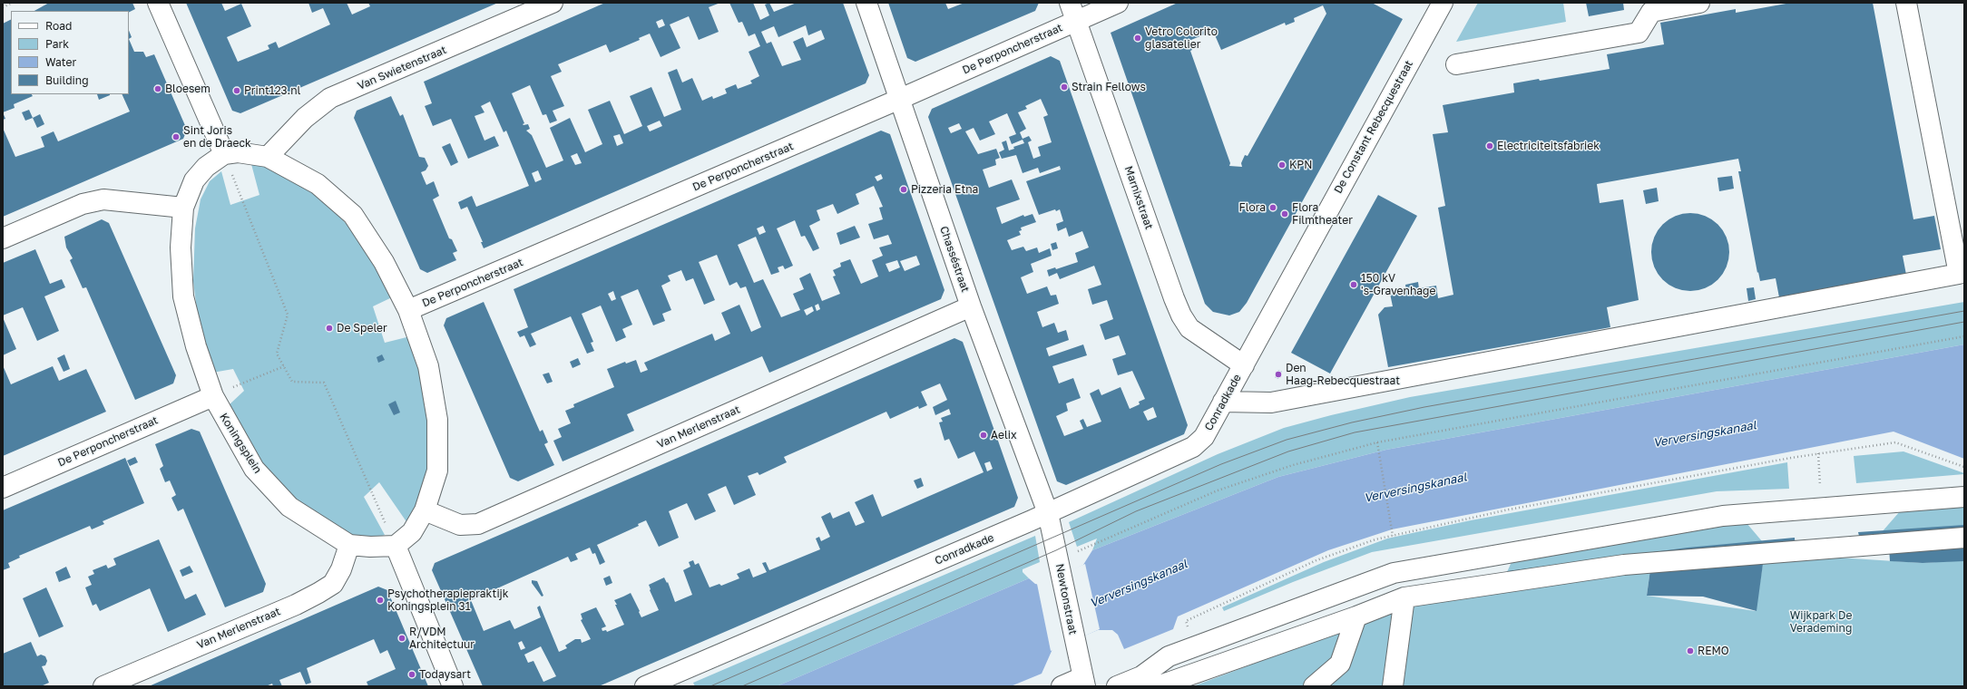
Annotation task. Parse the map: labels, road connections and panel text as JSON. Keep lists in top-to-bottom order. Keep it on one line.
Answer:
{"streets":{"street":["De Perponcherstraat","Van Swietenstraat","De Constant Rebecquestraat","Marnixstraat","Chasséstraat","Conradkade","Van Merlenstraat","Koningsplein","Newtonstraat"]},"crossings":[["De Perponcherstraat","Marnixstraat"],["De Perponcherstraat","Chasséstraat"],["De Perponcherstraat","Koningsplein"],["De Constant Rebecquestraat","Marnixstraat"],["De Constant Rebecquestraat","Conradkade"],["Marnixstraat","Conradkade"],["Chasséstraat","Conradkade"],["Chasséstraat","Van Merlenstraat"],["Chasséstraat","Newtonstraat"],["Conradkade","Newtonstraat"],["Van Merlenstraat","Koningsplein"]],"water":["Verversingskanaal"],"parks":["Wijkpark De Verademing"],"places":["Vetro Colorito glasatelier","Strain Fellows","Bloesem","Print123.nl","Sint Joris en de Draeck","Electriciteitsfabriek","KPN","Pizzeria Etna","Flora","Flora Filmtheater","150 kV 's-Gravenhage","De Speler","Den Haag-Rebecquestraat","Aelix","Psychotherapiepraktijk Koningsplein 31","R/VDM Architectuur","REMO","Todaysart"],"legend":["Road","Park","Water","Building"]}
